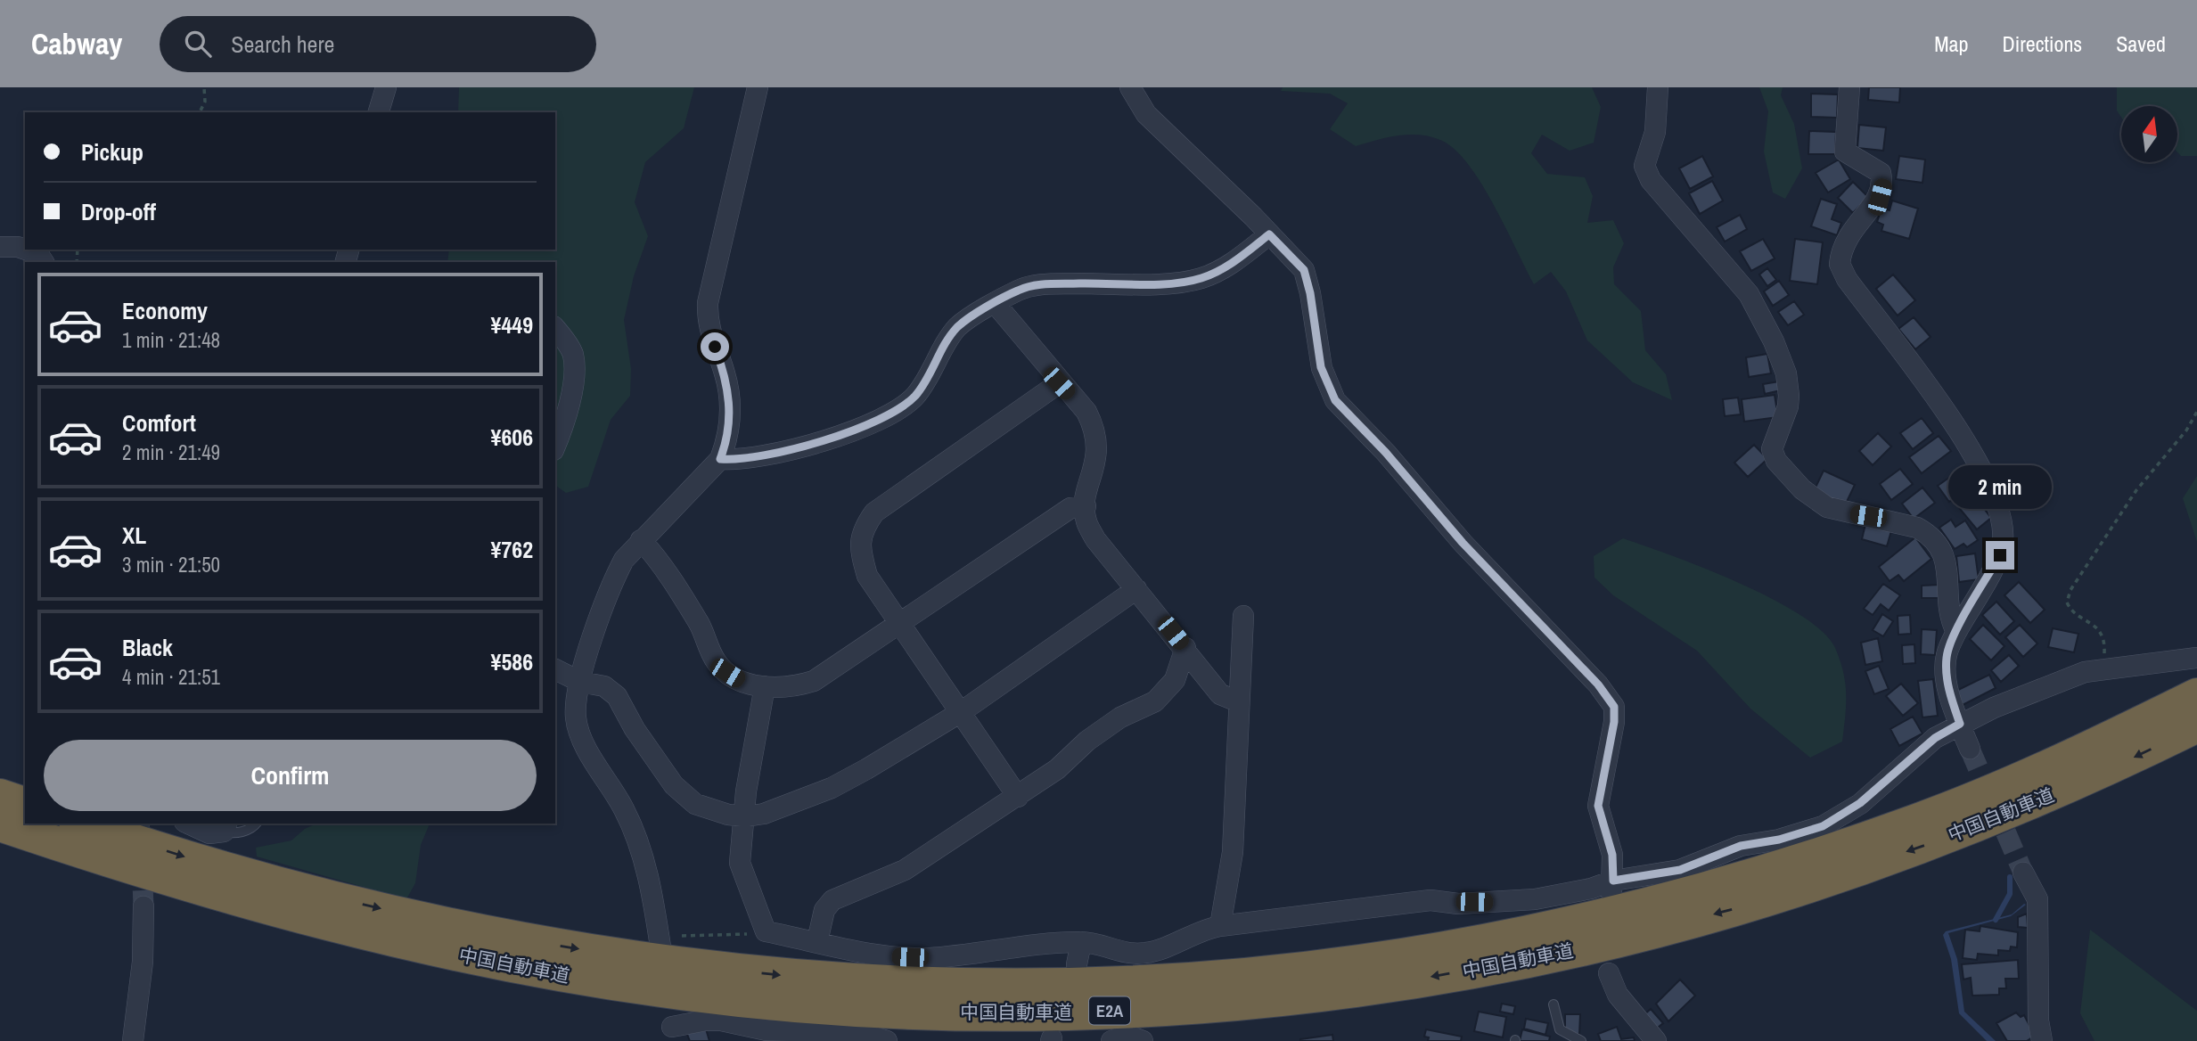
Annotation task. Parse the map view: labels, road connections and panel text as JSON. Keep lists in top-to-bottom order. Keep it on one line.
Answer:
{"streets":{"highway":["中国自動車道","E2A"]},"north":"top","page":{"header":"Cabway","search":"Search here","nav":["Map","Directions","Saved"],"banner":["Pickup","Drop-off"],"list":[{"name":"Economy","note":"1 min · 21:48","value":"¥449"},{"name":"Comfort","note":"2 min · 21:49","value":"¥606"},{"name":"XL","note":"3 min · 21:50","value":"¥762"},{"name":"Black","note":"4 min · 21:51","value":"¥586"}],"bubble":"2 min","buttons":"Confirm"}}
